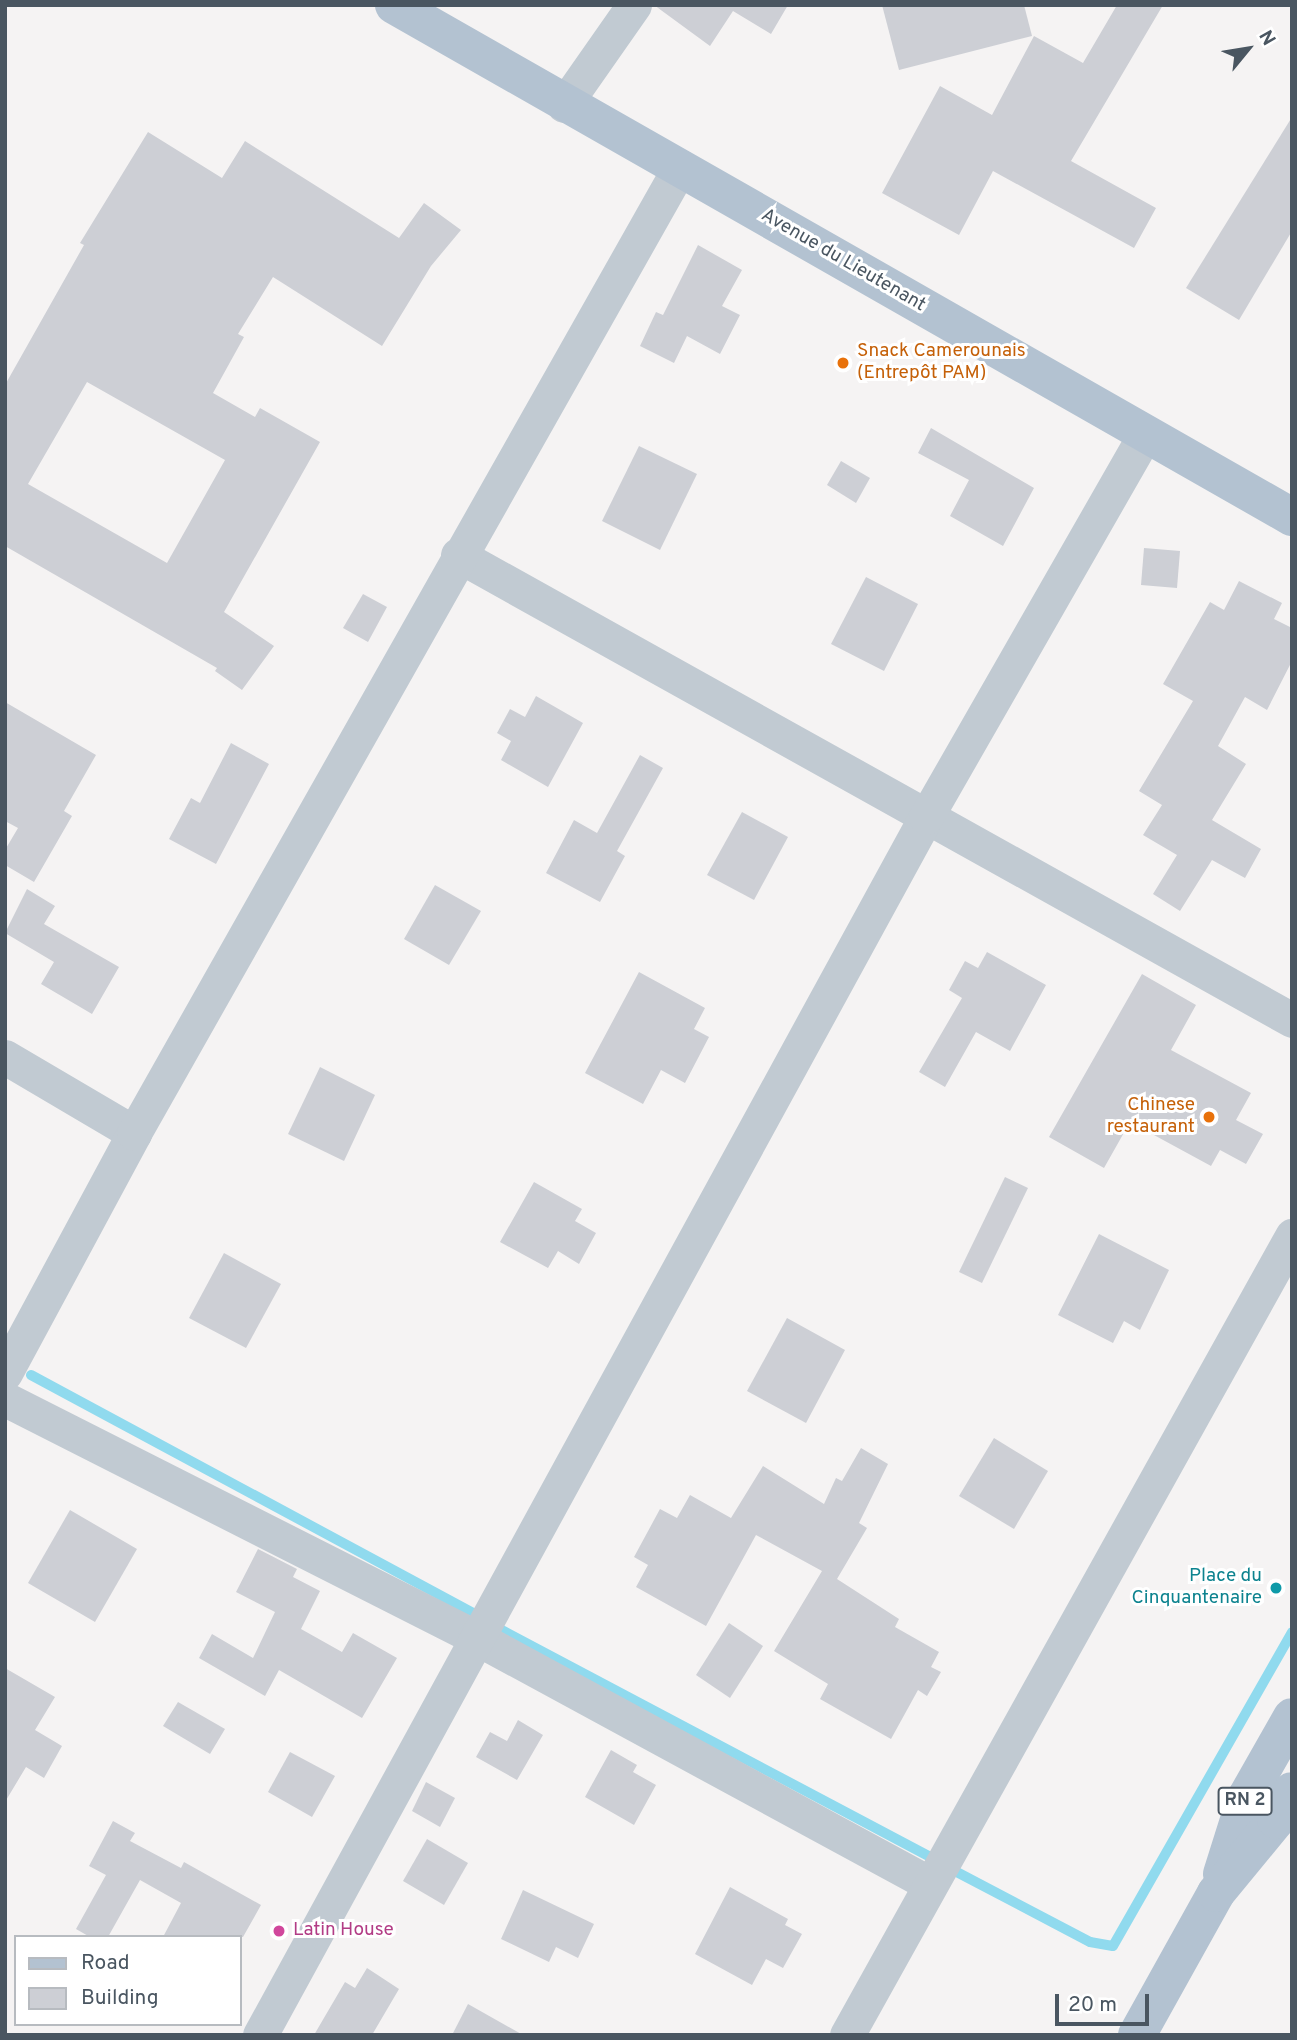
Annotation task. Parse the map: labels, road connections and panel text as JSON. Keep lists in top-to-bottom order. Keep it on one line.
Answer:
{"streets":{"main road":["Avenue du Lieutenant","RN 2"]},"places":["Snack Camerounais (Entrepôt PAM)","Chinese restaurant","Place du Cinquantenaire","Latin House"],"legend":["Road","Building"],"scale_bar":"20 m","north":"top right"}
